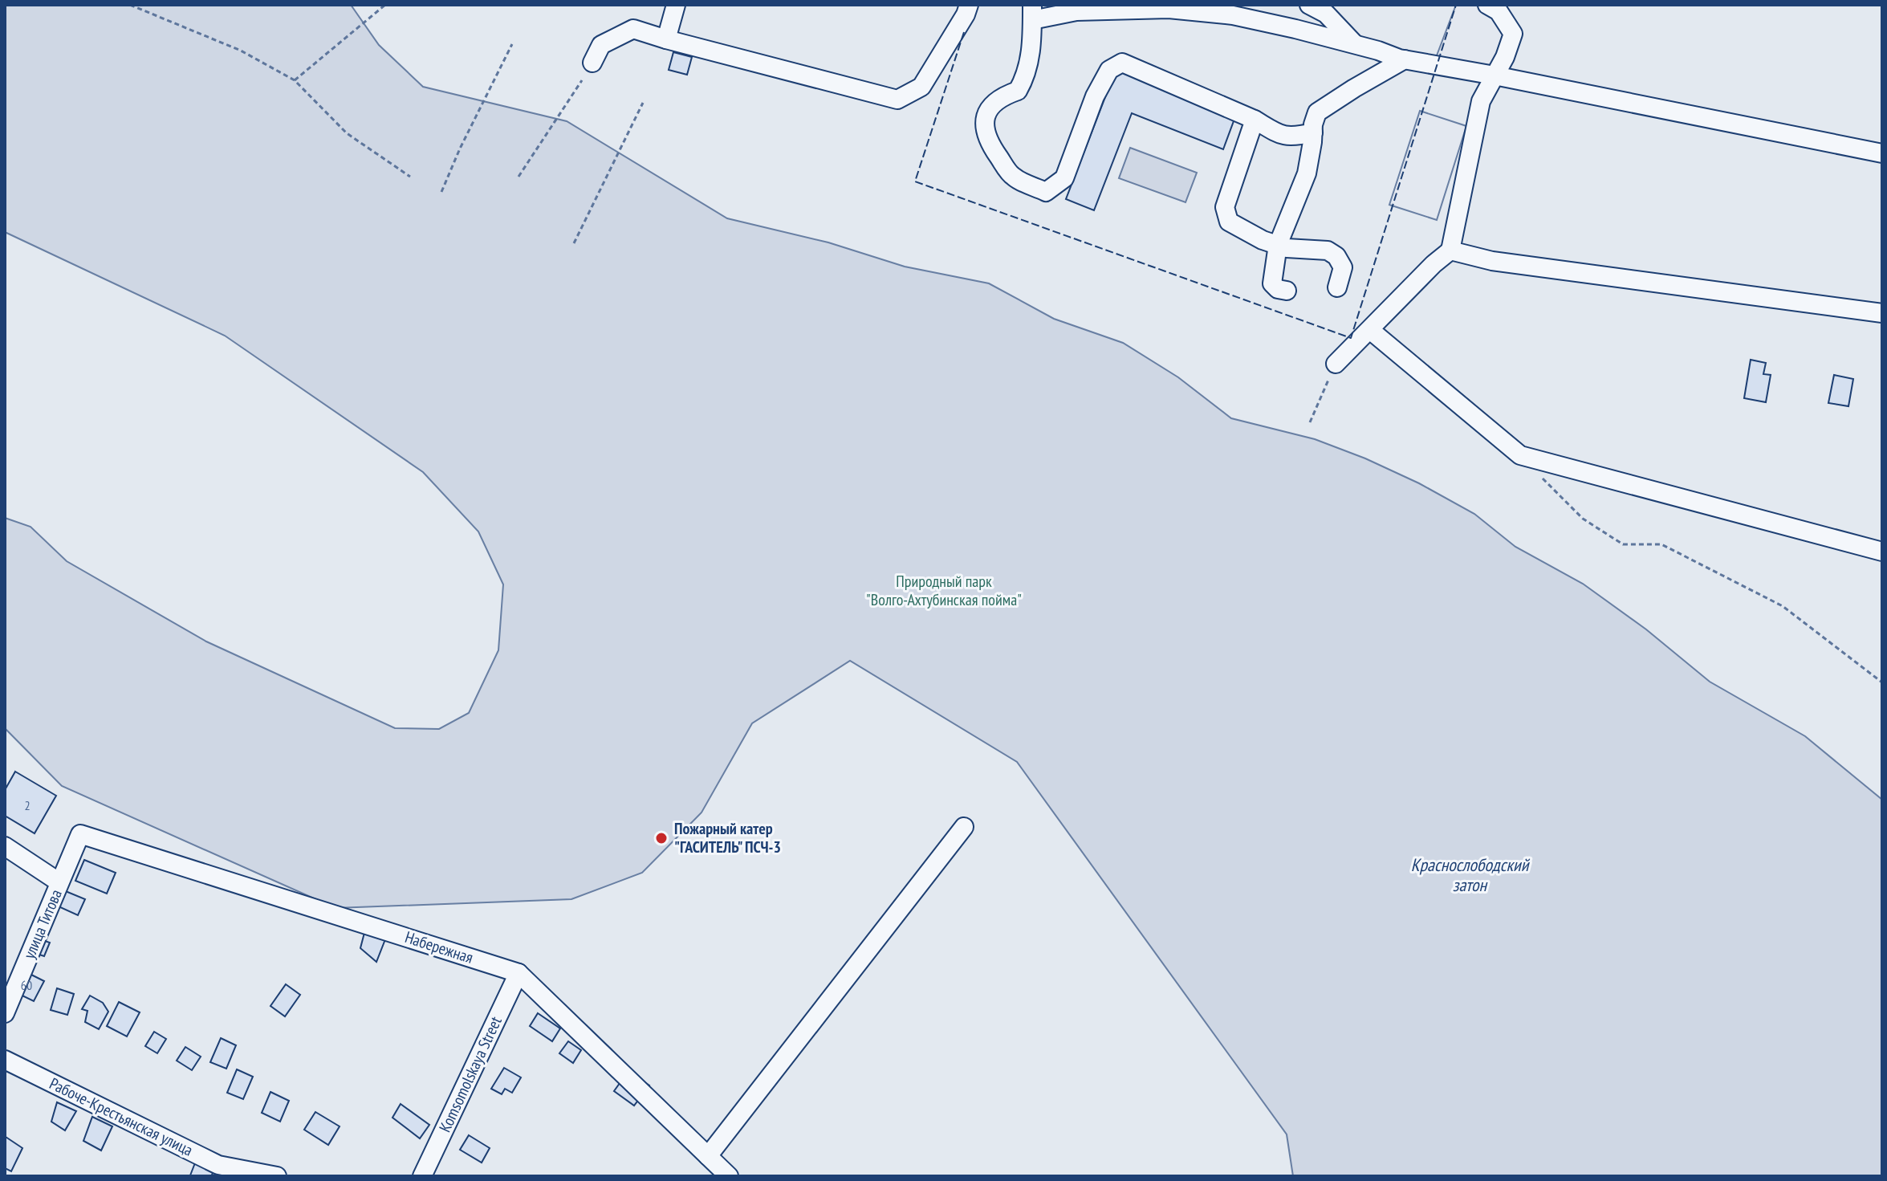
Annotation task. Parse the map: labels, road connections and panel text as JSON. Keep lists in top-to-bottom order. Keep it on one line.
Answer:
{"streets":{"street":["улица Титова","Набережная","Komsomolskaya Street","Рабоче-Крестьянская улица"]},"crossings":[["улица Титова","Набережная"],["Набережная","Komsomolskaya Street"]],"water":["Краснослободский затон"],"parks":["Природный парк \"Волго-Ахтубинская пойма\""],"places":["Пожарный катер \"ГАСИТЕЛЬ\" ПСЧ-3"],"house_numbers":["2","60"]}
